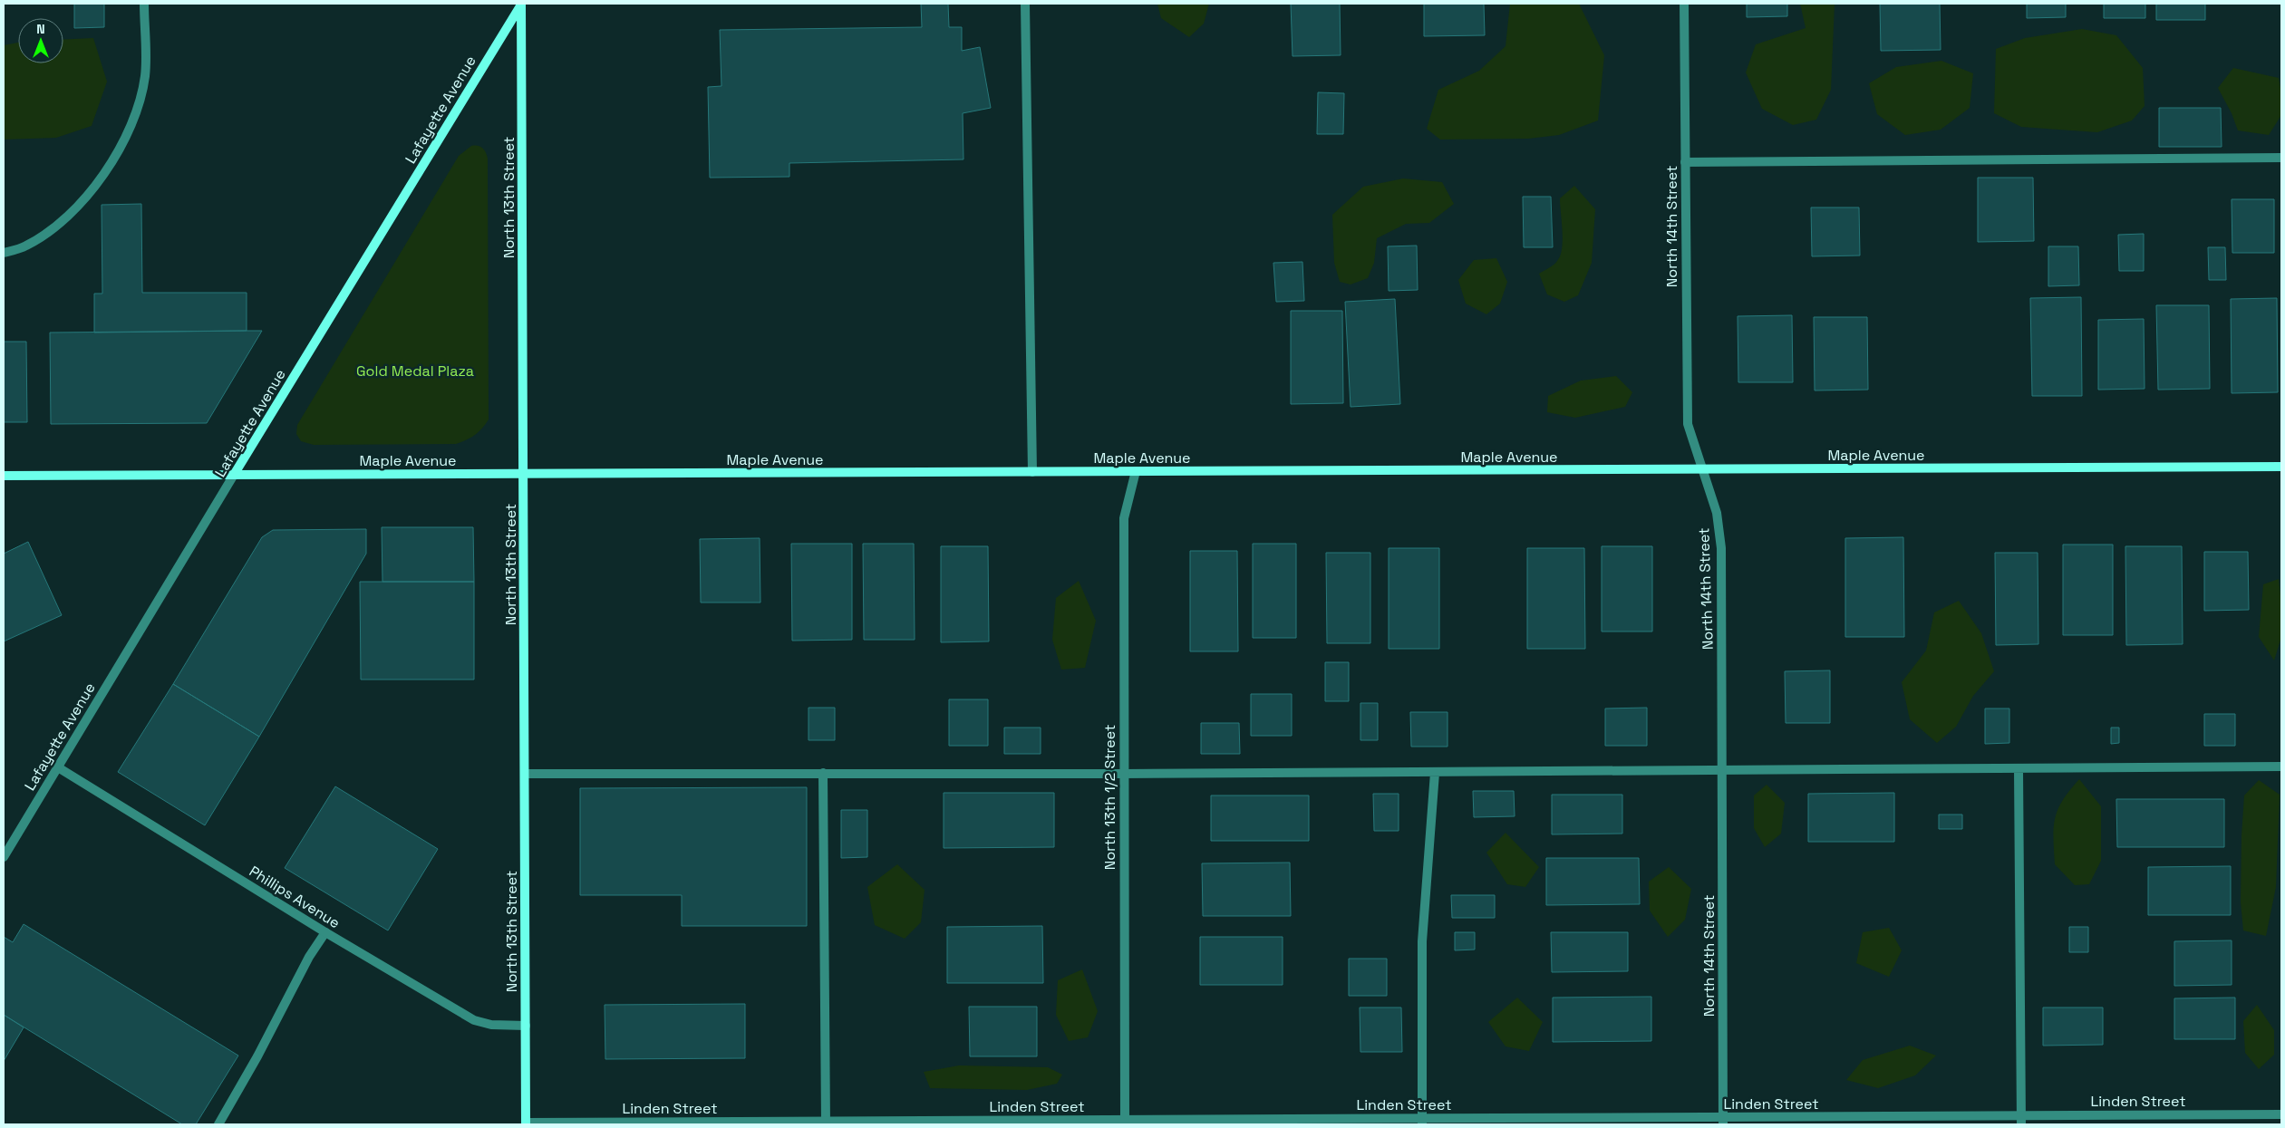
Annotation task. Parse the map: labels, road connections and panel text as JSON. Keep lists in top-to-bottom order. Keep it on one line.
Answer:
{"streets":{"main road":["Lafayette Avenue","North 13th Street","Maple Avenue"],"street":["North 14th Street","North 13th 1/2 Street","Phillips Avenue","Linden Street"]},"crossings":[["Lafayette Avenue","North 13th Street"],["Lafayette Avenue","Maple Avenue"],["Lafayette Avenue","Phillips Avenue"],["North 13th Street","Maple Avenue"],["North 13th Street","Phillips Avenue"],["North 13th Street","Linden Street"],["North 14th Street","Maple Avenue"],["North 14th Street","Linden Street"],["Maple Avenue","North 13th 1/2 Street"],["North 13th 1/2 Street","Linden Street"]],"parks":["Gold Medal Plaza"],"north":"top"}
